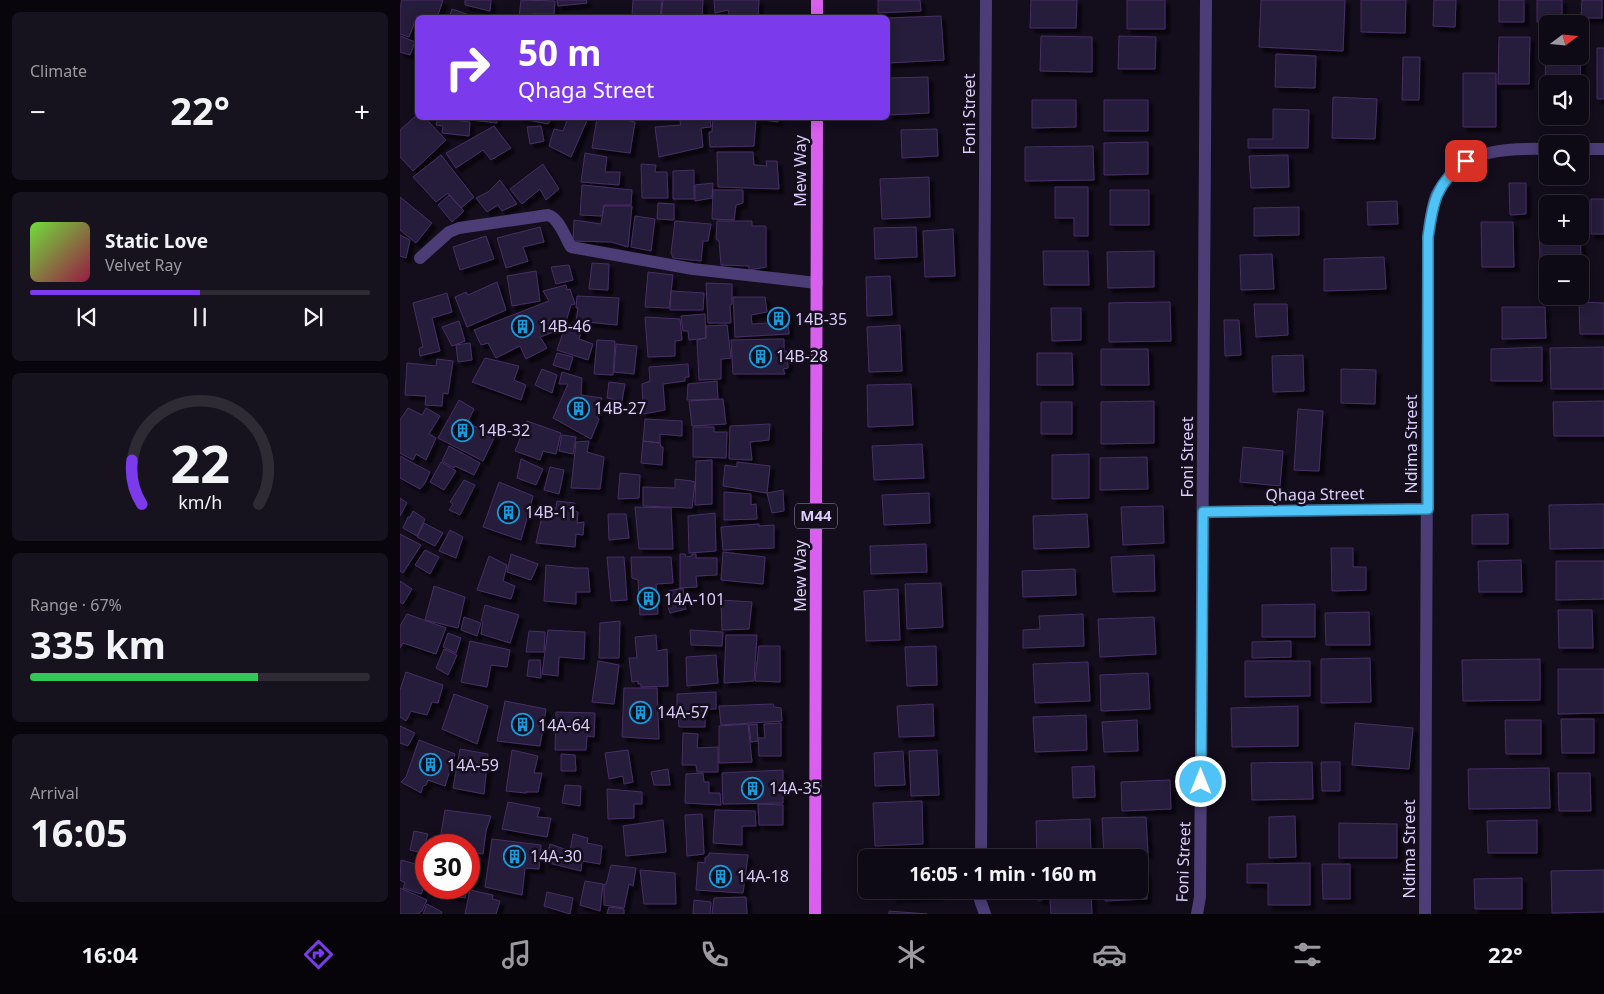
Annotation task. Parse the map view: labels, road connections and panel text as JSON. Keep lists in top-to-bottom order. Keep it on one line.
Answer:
{"streets":{"main road":["Mew Way","M44"],"street":["Foni Street","Ndima Street","Qhaga Street"]},"crossings":[["Foni Street","Qhaga Street"],["Ndima Street","Qhaga Street"]],"places":{"building":["14B-35","14B-46","14B-28","14B-27","14B-32","14B-11","14A-101","14A-57","14A-64","14A-59","14A-35","14A-30","14A-18"]},"north":"right","page":{"tile":["Climate",["Range · 67%","335 km"],["Arrival","16:05"]],"map_buttons":["+","−"],"turn":["50 m","Qhaga Street"],"heat":["−","22°","+"],"song":["Static Love","Velvet Ray"],"limit":"30","trip":"16:05 · 1 min · 160 m","tabs":["16:04","22°"],"gauge":["22","km/h"]}}
